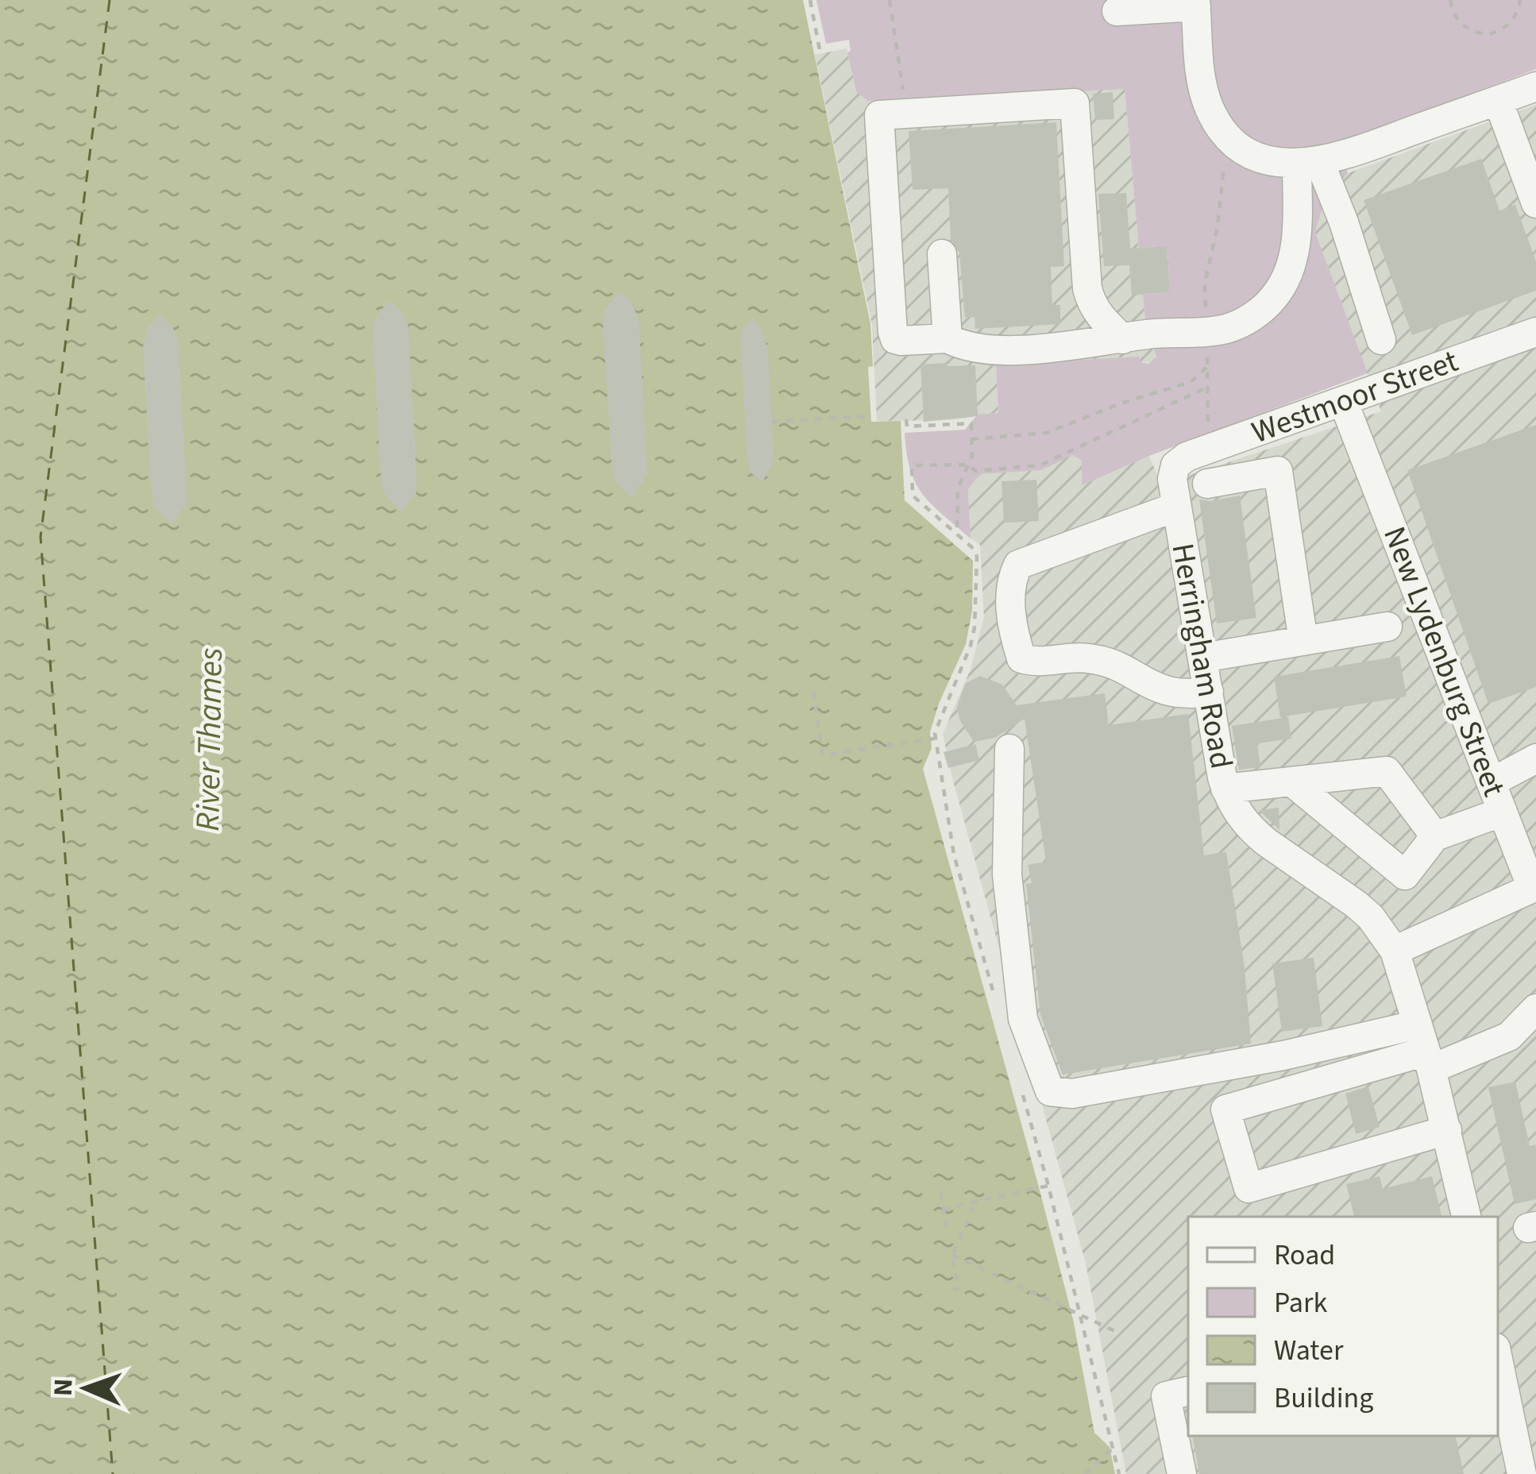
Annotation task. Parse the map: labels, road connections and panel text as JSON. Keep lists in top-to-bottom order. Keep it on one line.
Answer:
{"streets":{"street":["Westmoor Street","Herringham Road","New Lydenburg Street"]},"crossings":[["Westmoor Street","Herringham Road"],["Westmoor Street","New Lydenburg Street"],["Herringham Road","New Lydenburg Street"]],"water":["River Thames"],"legend":["Road","Park","Water","Building"],"north":"left"}
